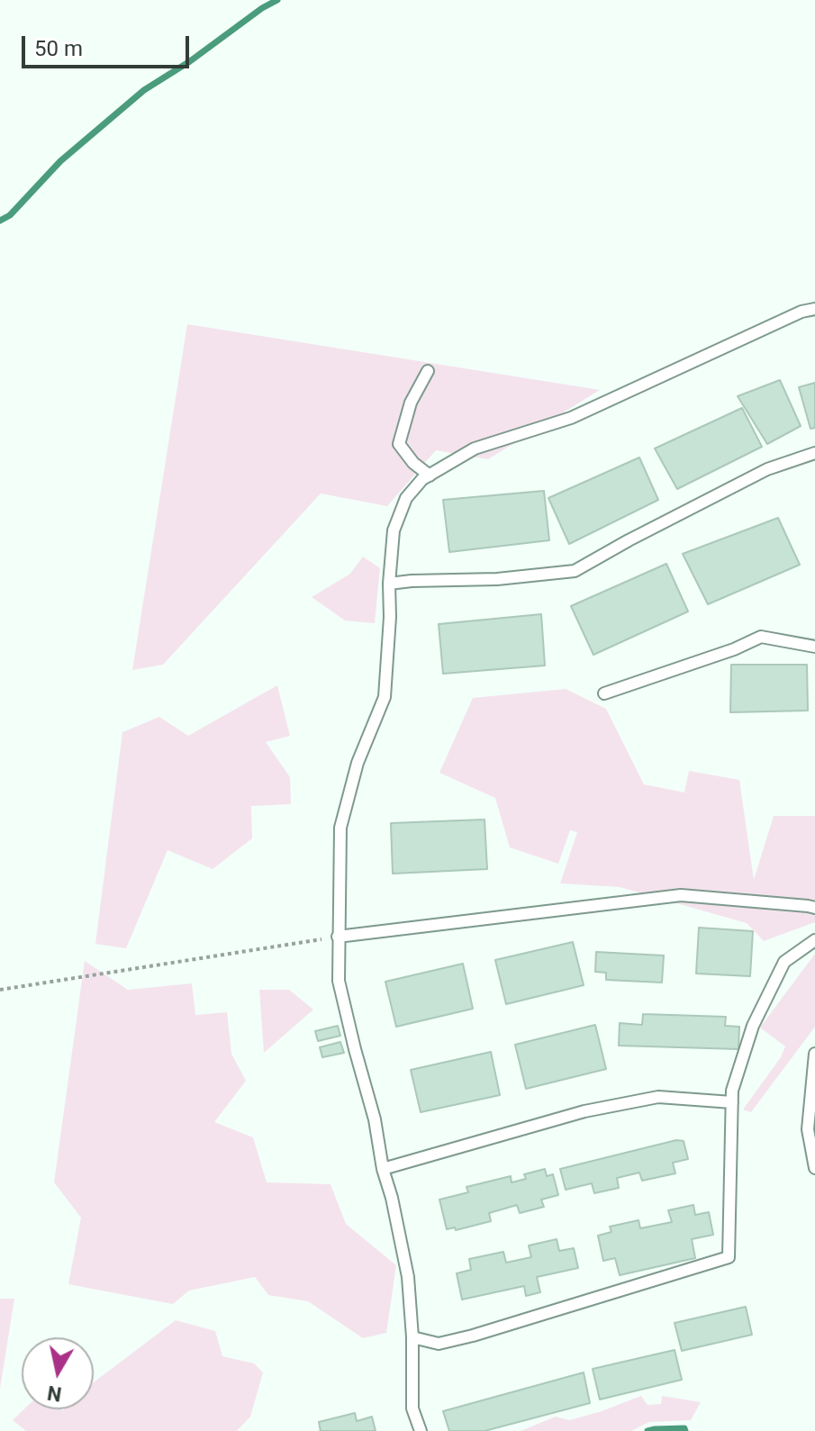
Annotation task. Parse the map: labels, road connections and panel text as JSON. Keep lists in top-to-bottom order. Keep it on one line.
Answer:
{"scale_bar":"50 m","north":"bottom"}
